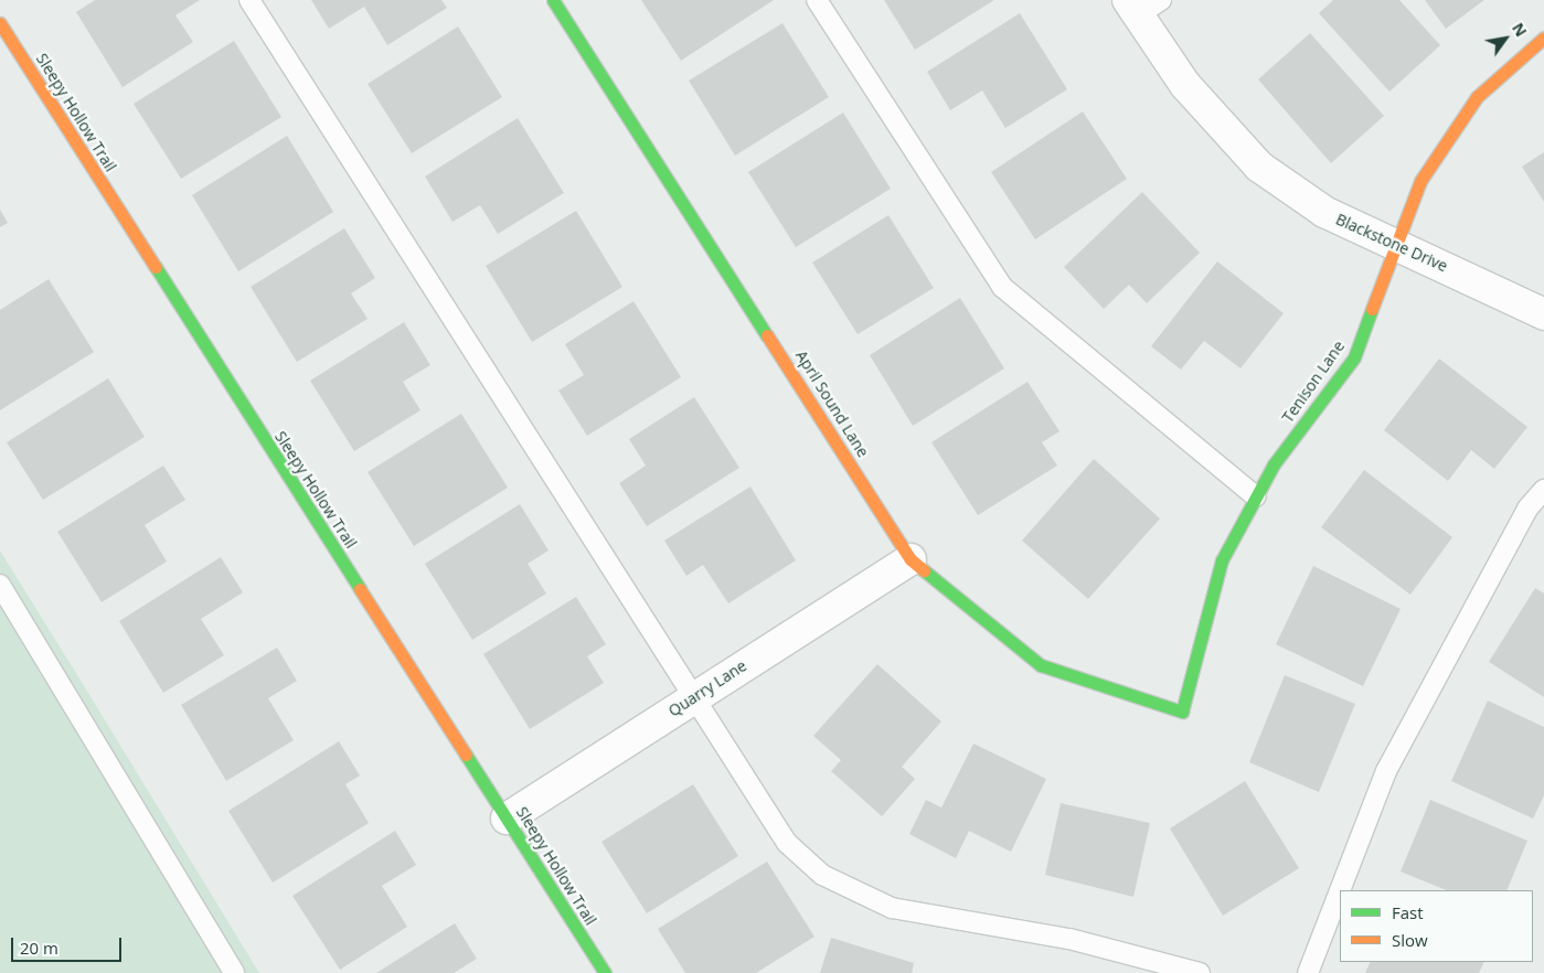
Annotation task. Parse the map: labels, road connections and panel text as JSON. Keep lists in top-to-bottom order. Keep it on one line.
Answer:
{"streets":{"street":["Sleepy Hollow Trail","Blackstone Drive","Tenison Lane","April Sound Lane","Quarry Lane"]},"crossings":[["Sleepy Hollow Trail","Quarry Lane"],["Blackstone Drive","Tenison Lane"],["Tenison Lane","April Sound Lane"],["April Sound Lane","Quarry Lane"]],"legend":["Fast","Slow"],"scale_bar":"20 m","north":"top right"}
